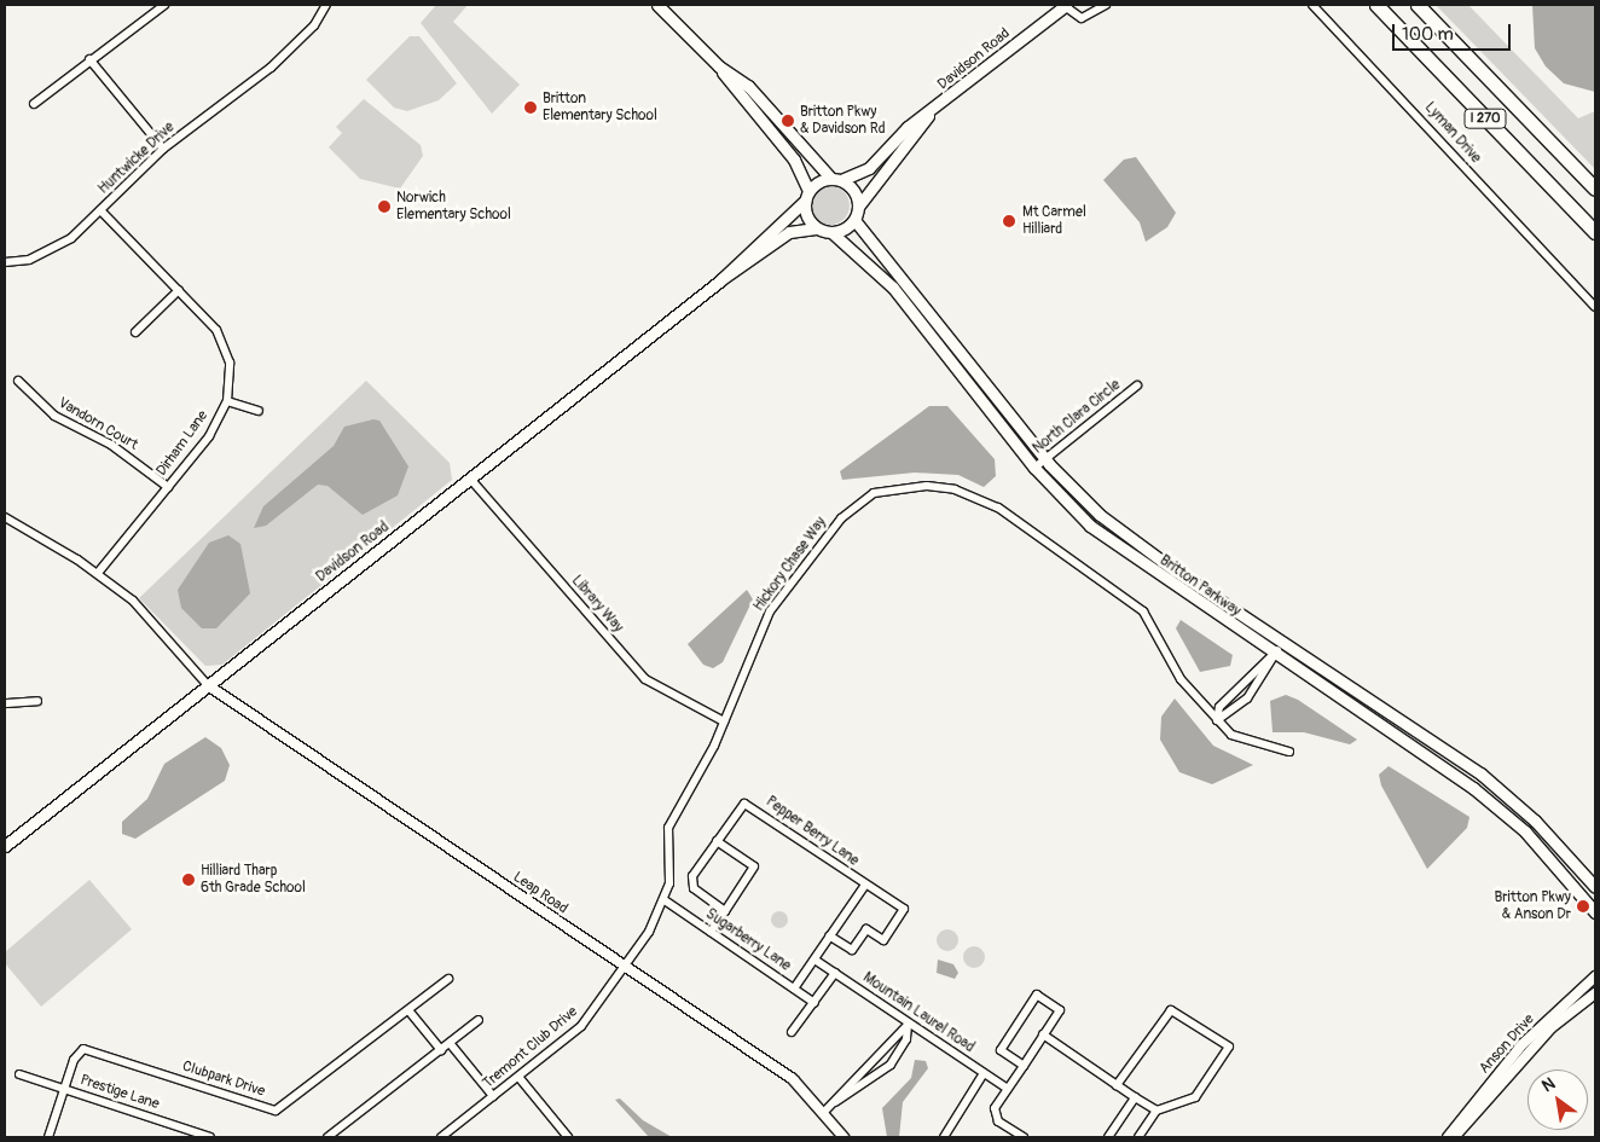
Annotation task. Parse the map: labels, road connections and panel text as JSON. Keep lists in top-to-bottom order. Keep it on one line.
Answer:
{"streets":{"highway":["I 270"],"main road":["Davidson Road","Britton Parkway"],"street":["Lyman Drive","Huntwicke Drive","North Clara Circle","Vandorn Court","Dirham Lane","Hickory Chase Way","Library Way","Pepper Berry Lane","Leap Road","Sugarberry Lane","Mountain Laurel Road","Anson Drive","Tremont Club Drive","Clubpark Drive","Prestige Lane"]},"crossings":[["Davidson Road","Britton Parkway"],["Davidson Road","Library Way"],["Davidson Road","Leap Road"],["Huntwicke Drive","Dirham Lane"],["North Clara Circle","Britton Parkway"],["Vandorn Court","Dirham Lane"],["Hickory Chase Way","Library Way"],["Hickory Chase Way","Sugarberry Lane"],["Leap Road","Tremont Club Drive"],["Clubpark Drive","Prestige Lane"]],"places":["Britton Elementary School","Britton Pkwy & Davidson Rd","Norwich Elementary School","Mt Carmel Hilliard","Hilliard Tharp 6th Grade School","Britton Pkwy & Anson Dr"],"scale_bar":"100 m","north":"top left"}
